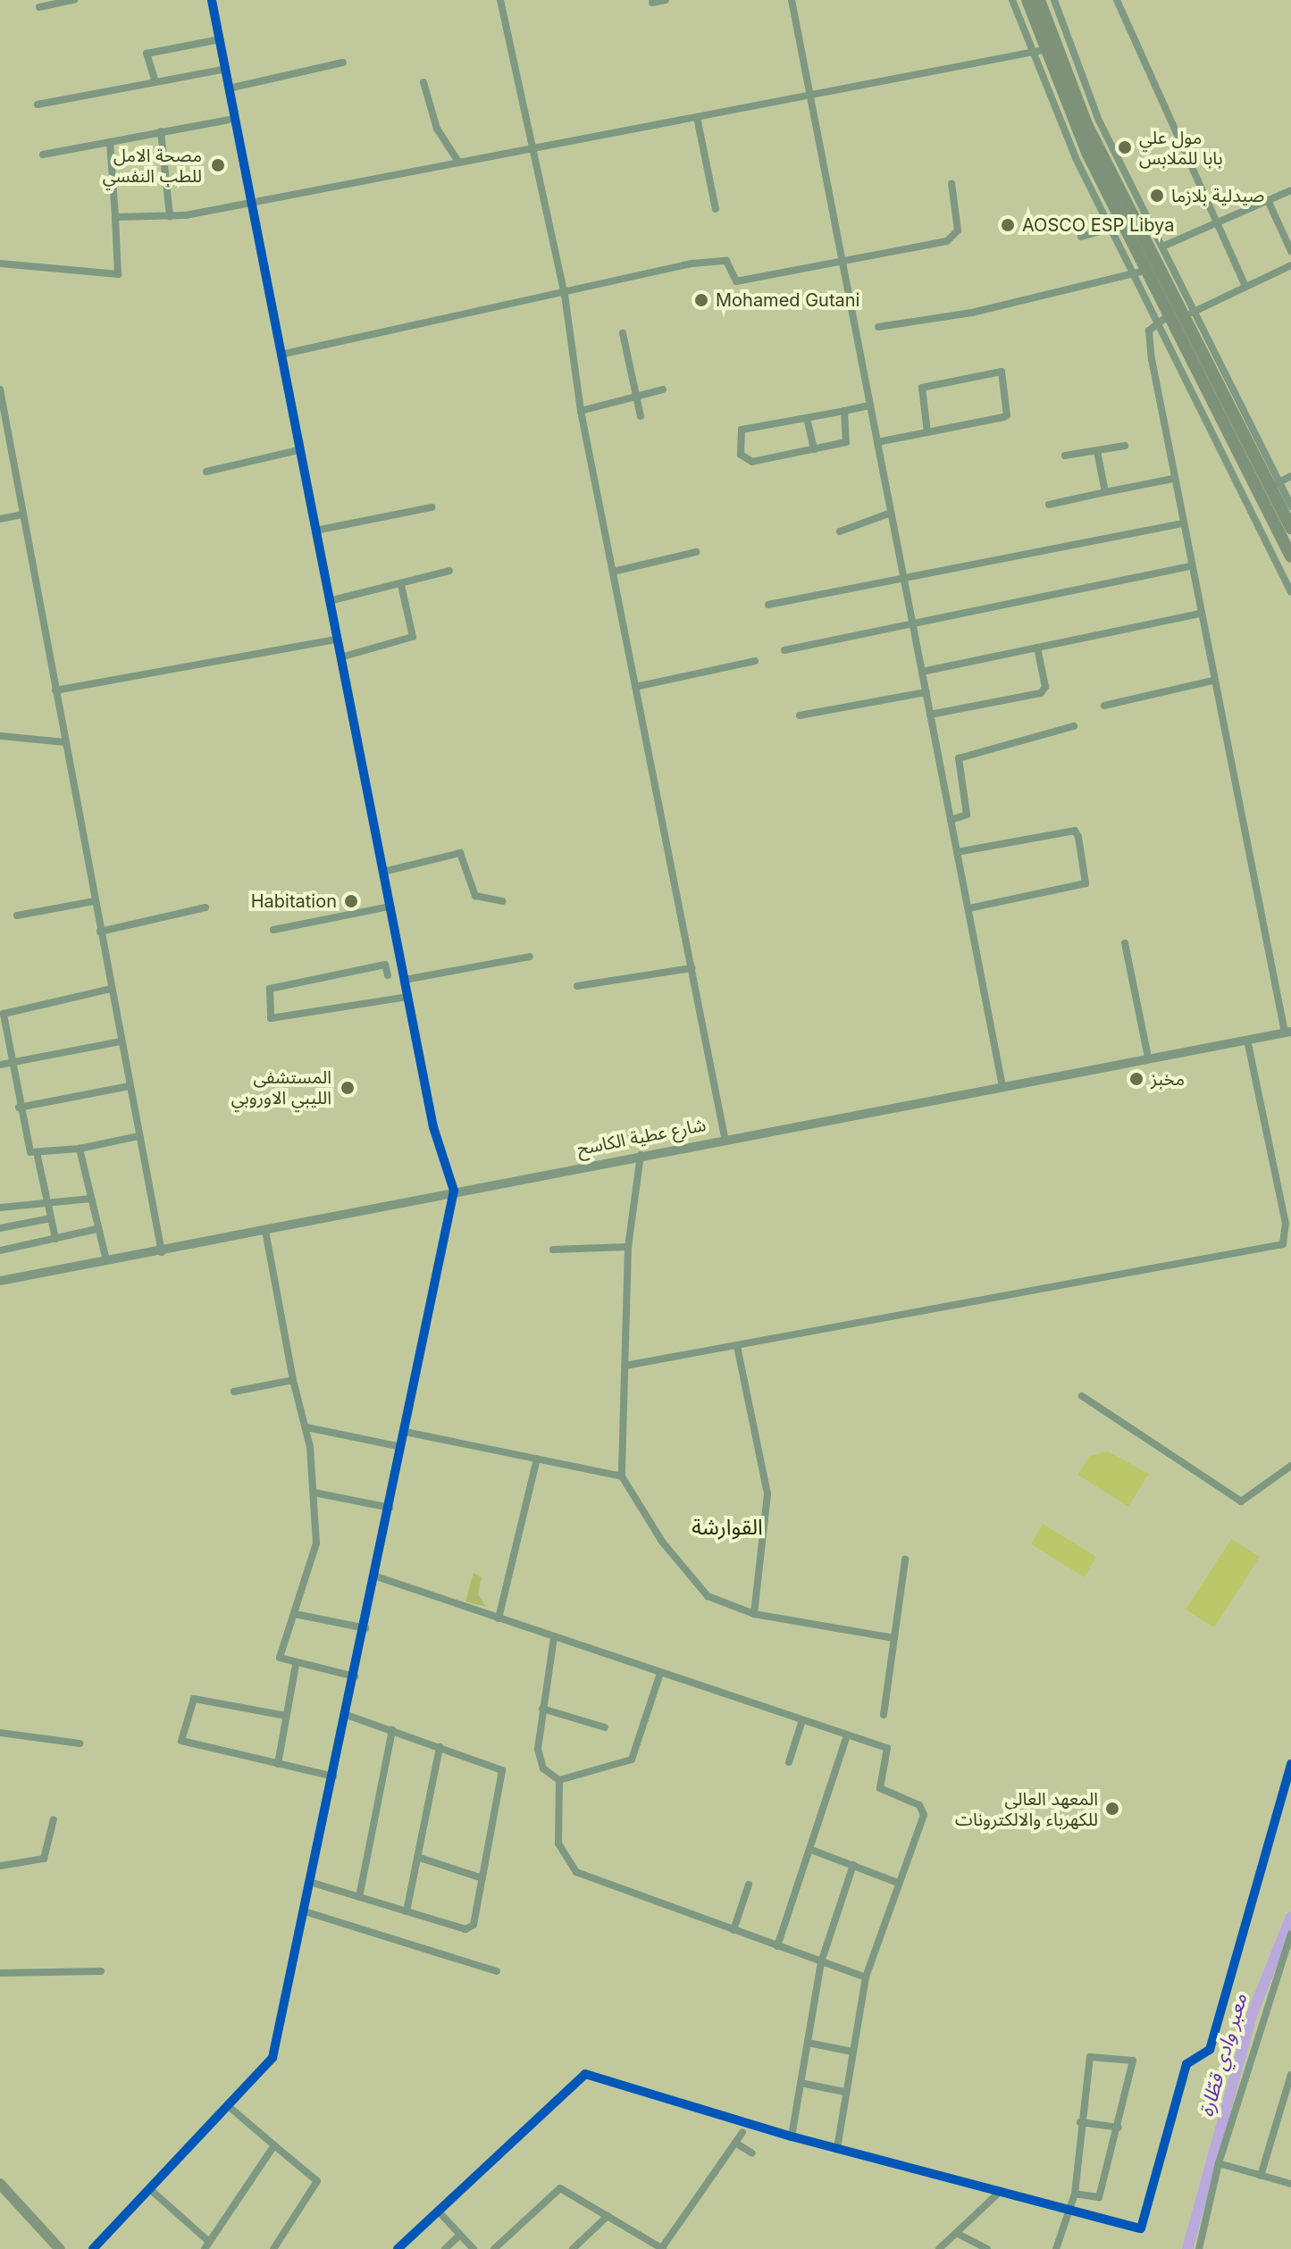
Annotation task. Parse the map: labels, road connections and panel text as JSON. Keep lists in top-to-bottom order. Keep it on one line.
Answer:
{"streets":{"street":["شارع عطية الكاسح"]},"districts":["القوارشة"],"water":["معبر وادي قطّارة"],"places":["مول علي بابا للملابس","مصحة الامل للطب النفسي","صيدلية بلازما","AOSCO ESP Libya","Mohamed Gutani","Habitation","مخبز","المستشفی الليبي الاوروبي","المعهد العالي للكهرباء والالكترونات"]}
